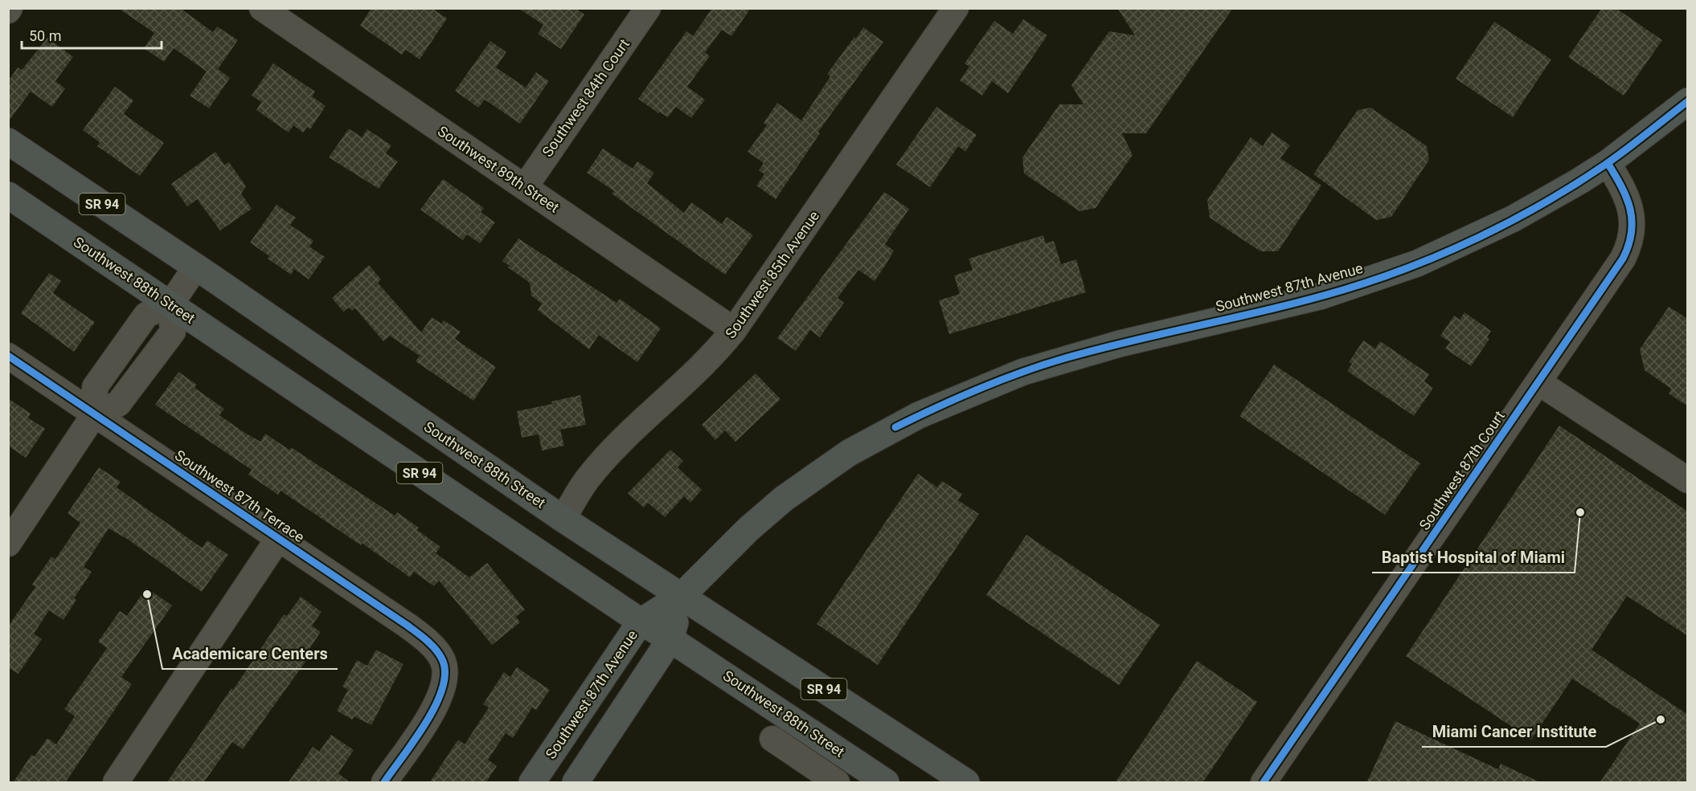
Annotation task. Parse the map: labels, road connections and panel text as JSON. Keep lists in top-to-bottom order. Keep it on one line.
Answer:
{"streets":{"main road":["SR 94","Southwest 88th Street","Southwest 87th Avenue"],"street":["Southwest 84th Court","Southwest 89th Street","Southwest 85th Avenue","Southwest 87th Court","Southwest 87th Terrace"]},"crossings":[["Southwest 84th Court","Southwest 89th Street"],["Southwest 89th Street","Southwest 85th Avenue"],["Southwest 85th Avenue","Southwest 88th Street"],["Southwest 88th Street","Southwest 87th Avenue"],["Southwest 87th Avenue","Southwest 87th Court"]],"places":["Baptist Hospital of Miami","Academicare Centers","Miami Cancer Institute"],"scale_bar":"50 m"}
